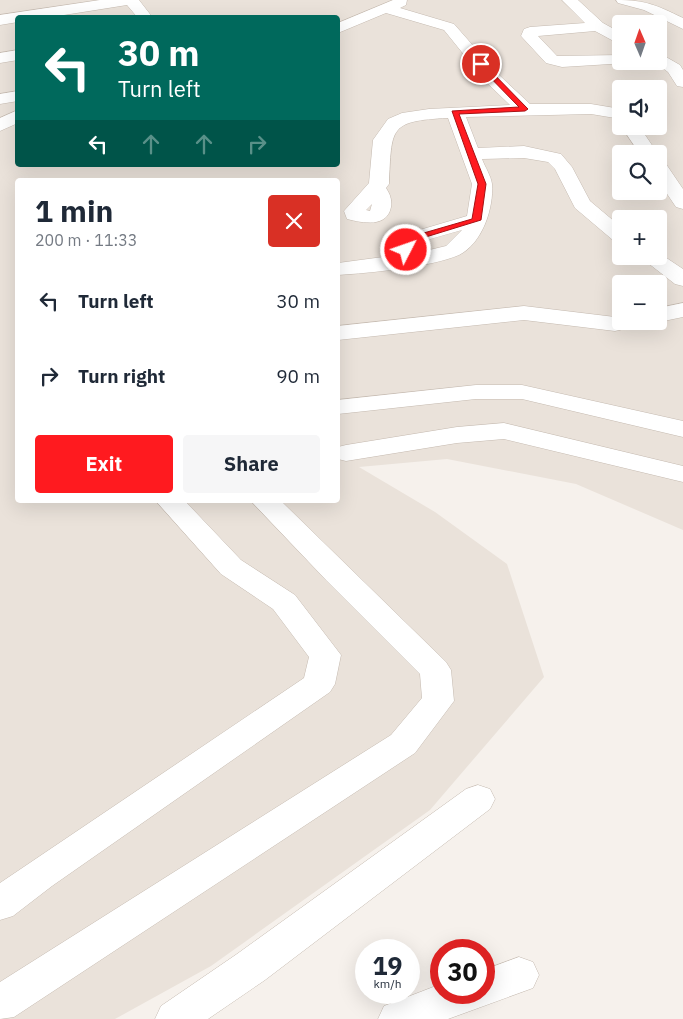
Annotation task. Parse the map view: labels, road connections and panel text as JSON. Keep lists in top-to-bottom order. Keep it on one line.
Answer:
{"north":"top","page":{"map_buttons":["+","−"],"turn":["30 m","Turn left"],"heading":["1 min","200 m · 11:33"],"list":[{"name":"Turn left","value":"30 m"},{"name":"Turn right","value":"90 m"}],"buttons":["Exit","Share"],"speed":"19 km/h","limit":"30"}}
